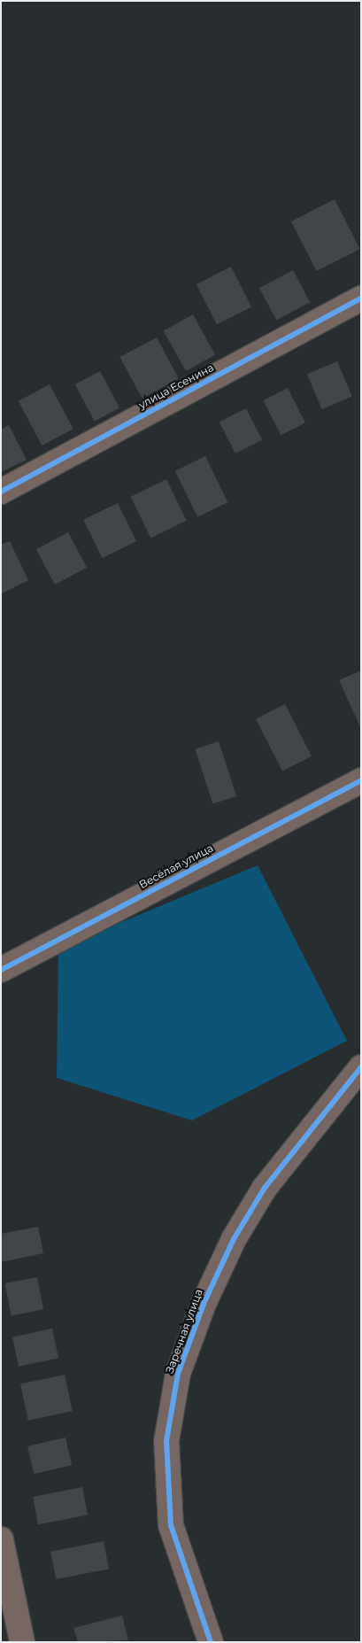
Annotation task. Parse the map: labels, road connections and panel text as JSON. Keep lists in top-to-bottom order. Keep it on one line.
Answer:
{"streets":{"street":["улица Есенина","Весёлая улица","Заречная улица"]}}
